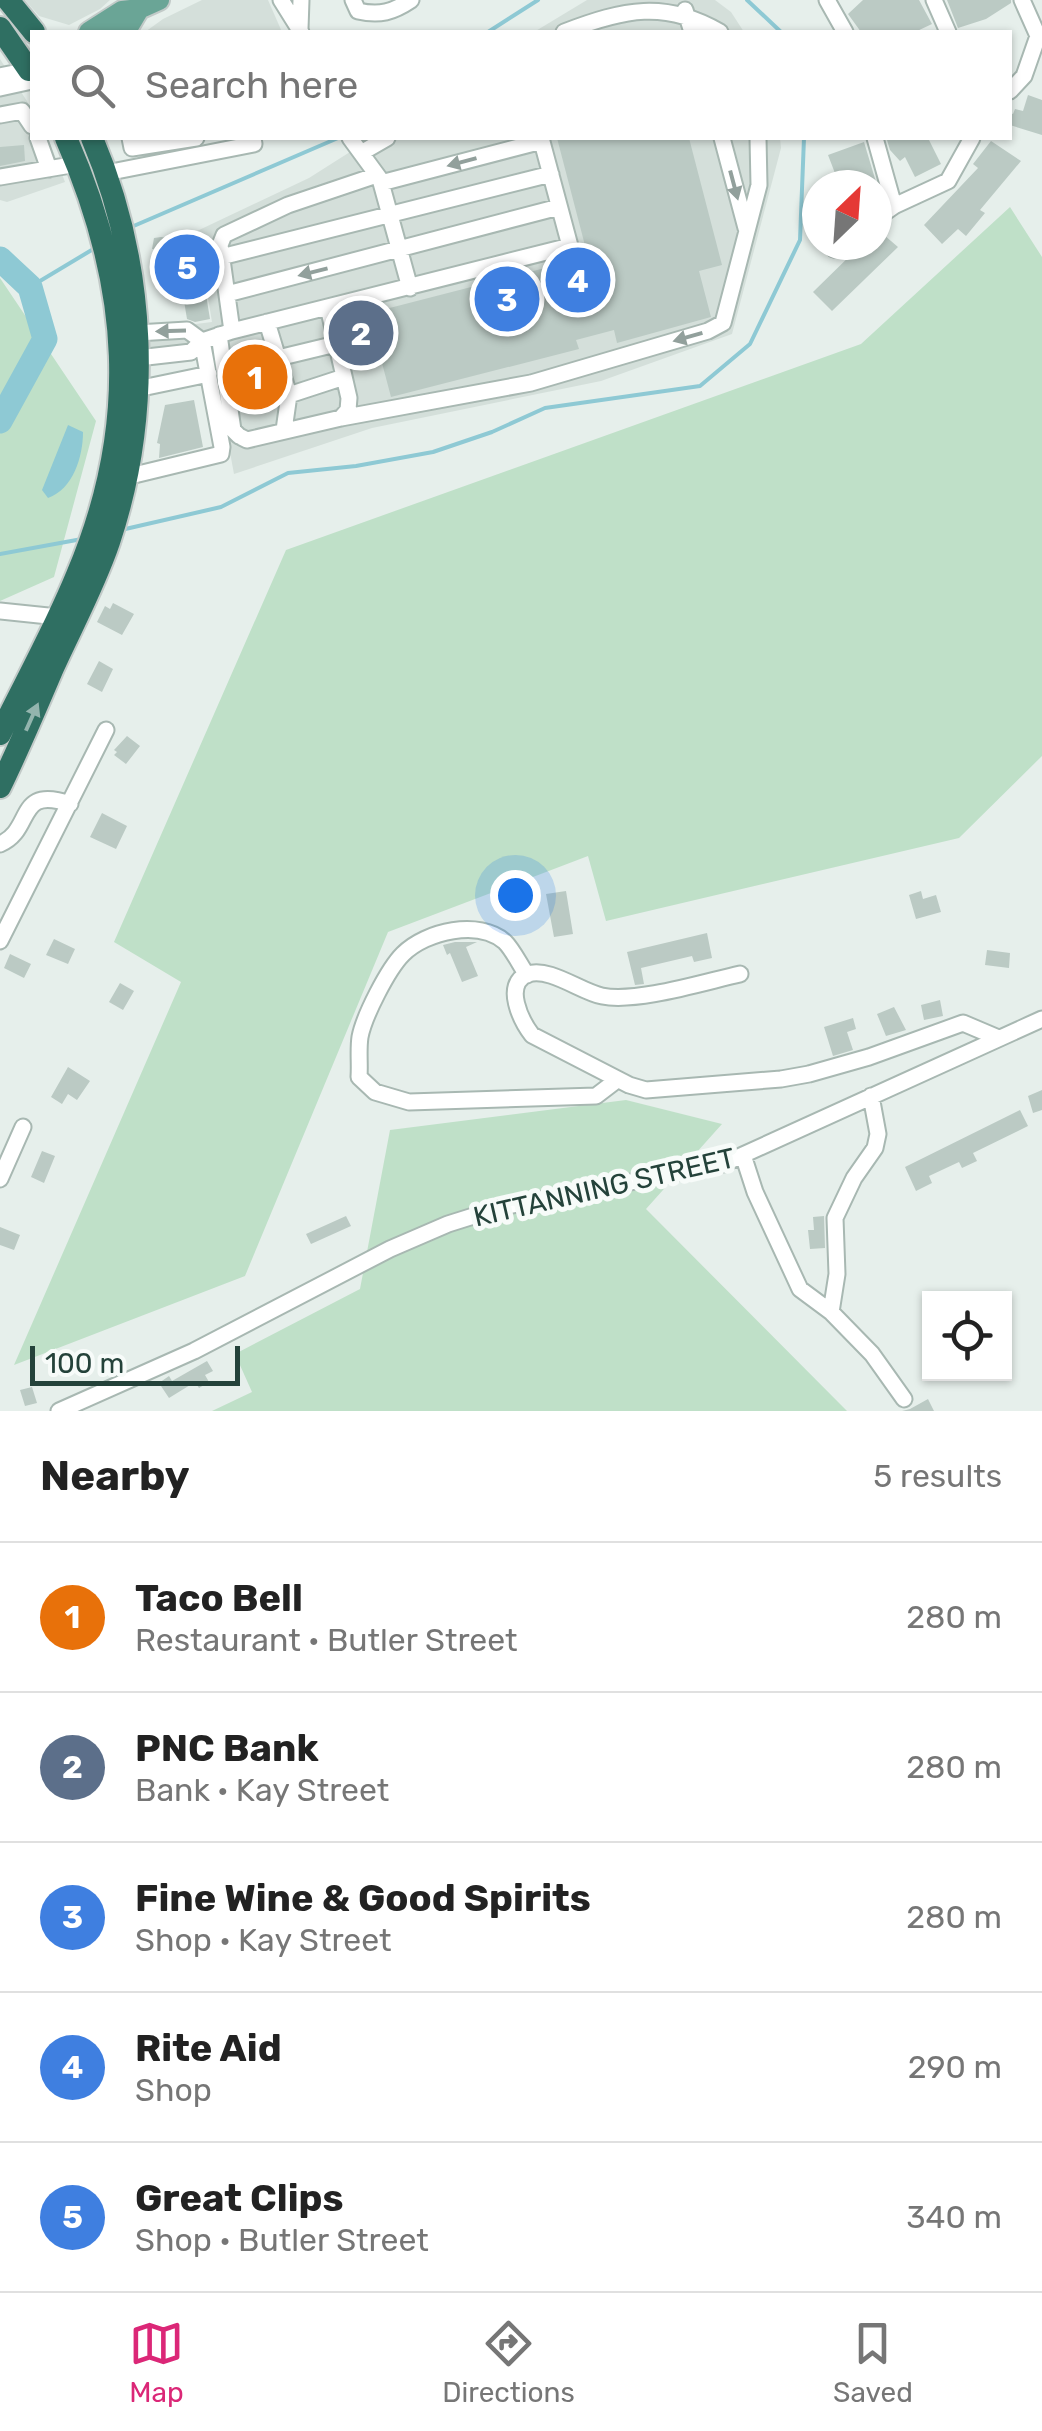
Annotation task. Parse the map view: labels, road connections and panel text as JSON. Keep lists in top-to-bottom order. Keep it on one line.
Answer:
{"streets":{"street":["KITTANNING STREET"]},"scale_bar":"100 m","north":"top right","page":{"search":"Search here","pins":["5","4","3","2","1"],"scale":"100 m","heading":["Nearby","5 results"],"list":[{"mark":"1","name":"Taco Bell","note":"Restaurant · Butler Street","value":"280 m"},{"mark":"2","name":"PNC Bank","note":"Bank · Kay Street","value":"280 m"},{"mark":"3","name":"Fine Wine & Good Spirits","note":"Shop · Kay Street","value":"280 m"},{"mark":"4","name":"Rite Aid","note":"Shop","value":"290 m"},{"mark":"5","name":"Great Clips","note":"Shop · Butler Street","value":"340 m"}],"nav":["Map","Directions","Saved"]}}
